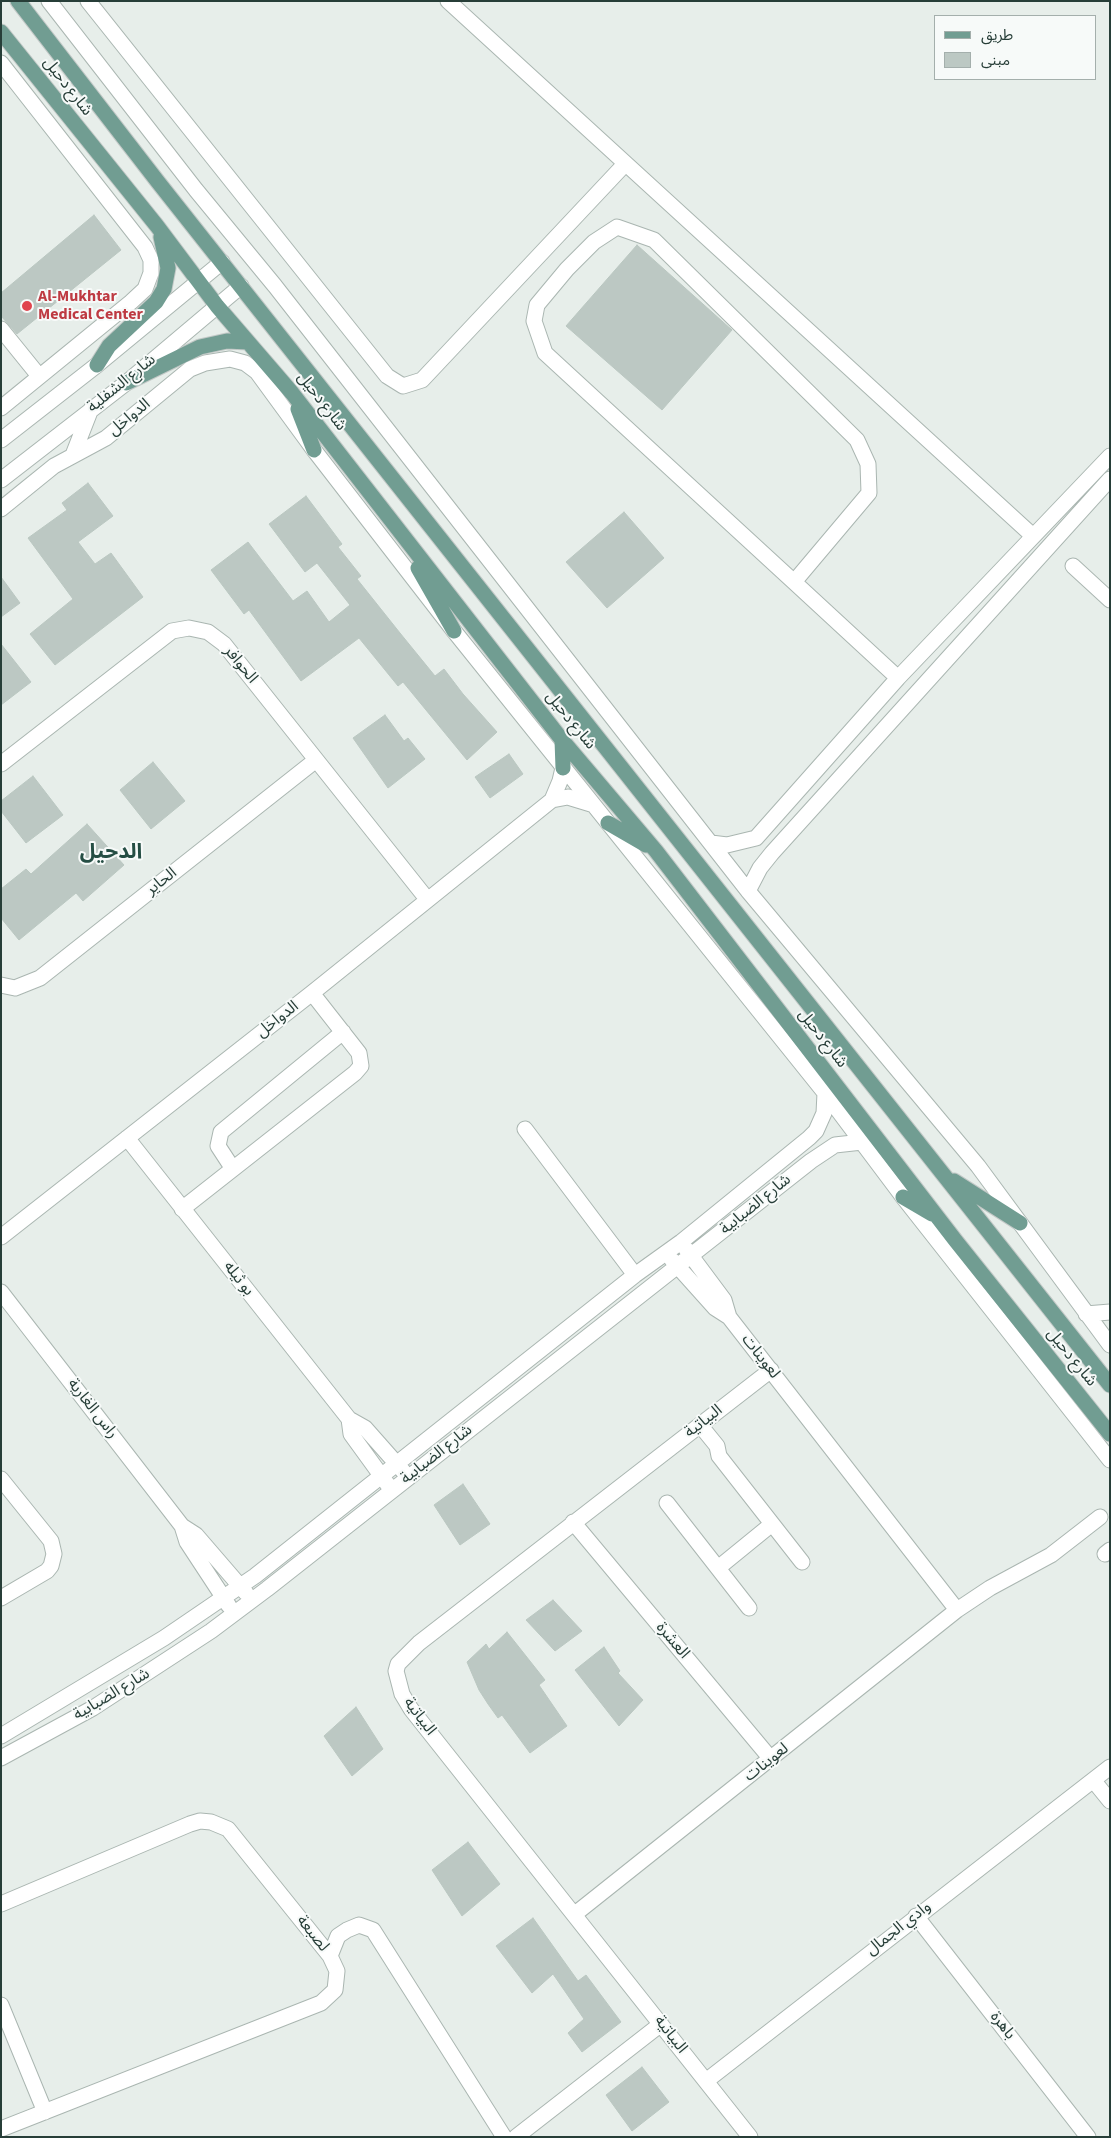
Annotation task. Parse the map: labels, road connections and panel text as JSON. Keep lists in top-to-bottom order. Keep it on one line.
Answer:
{"streets":{"main road":["شارع دحيل"],"street":["شارع الشفلية","الدواخل","الحوافر","الحاير","شارع الضبابية","بو ثيله","لعوينات","راس الغارية","البياتية","العشرة","وادي الجمال","لصبعة","باهرة"]},"crossings":[["شارع دحيل","شارع الشفلية"],["شارع دحيل","الدواخل"],["شارع دحيل","شارع الضبابية"],["الدواخل","الحوافر"],["الدواخل","بو ثيله"],["الحوافر","الحاير"],["شارع الضبابية","بو ثيله"],["شارع الضبابية","لعوينات"],["شارع الضبابية","راس الغارية"],["لعوينات","البياتية"],["لعوينات","العشرة"],["البياتية","العشرة"],["البياتية","وادي الجمال"],["وادي الجمال","باهرة"]],"districts":["الدحيل"],"places":["Al-Mukhtar Medical Center"],"legend":["طريق","مبنى"]}
